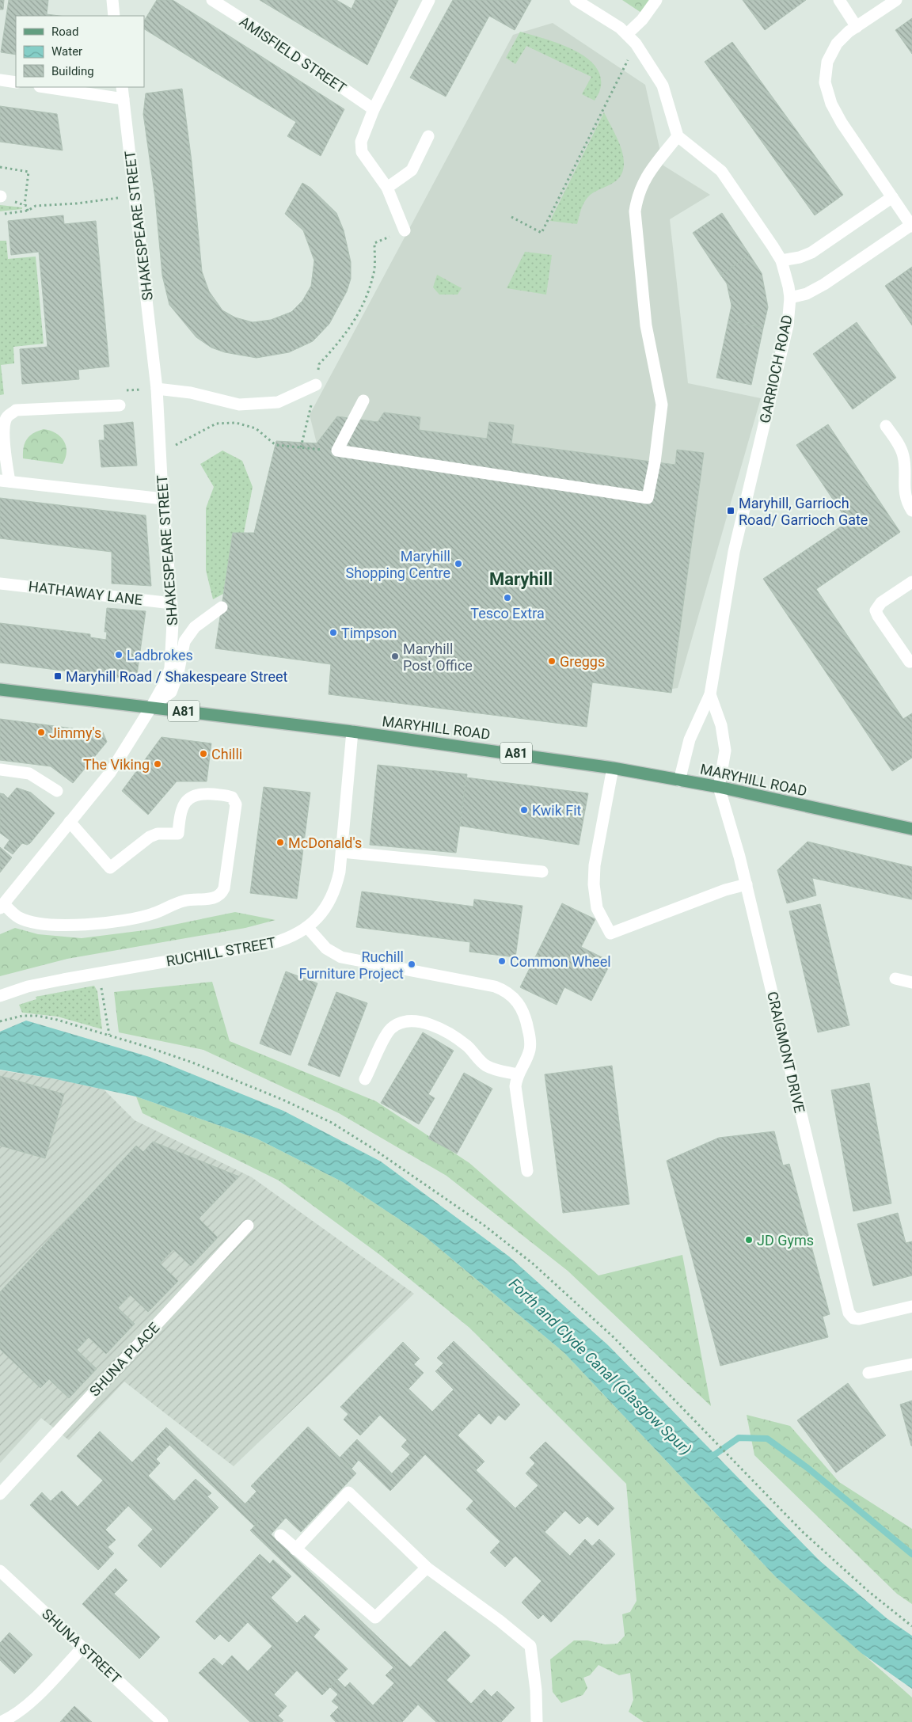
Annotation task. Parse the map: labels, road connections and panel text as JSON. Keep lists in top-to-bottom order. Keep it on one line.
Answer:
{"streets":{"main road":["A81","MARYHILL ROAD"],"street":["AMISFIELD STREET","SHAKESPEARE STREET","GARRIOCH ROAD","HATHAWAY LANE","RUCHILL STREET","CRAIGMONT DRIVE","SHUNA PLACE","SHUNA STREET"]},"crossings":[["SHAKESPEARE STREET","HATHAWAY LANE"],["SHAKESPEARE STREET","MARYHILL ROAD"],["GARRIOCH ROAD","MARYHILL ROAD"],["GARRIOCH ROAD","CRAIGMONT DRIVE"],["MARYHILL ROAD","RUCHILL STREET"],["MARYHILL ROAD","CRAIGMONT DRIVE"]],"districts":["Maryhill"],"water":["Forth and Clyde Canal (Glasgow Spur)"],"places":{"transit":["Maryhill, Garrioch Road/ Garrioch Gate","Maryhill Road / Shakespeare Street"],"other":["Maryhill Shopping Centre","Tesco Extra","Timpson","Ladbrokes","Maryhill Post Office","Greggs","Jimmy's","Chilli","The Viking","Kwik Fit","McDonald's","Common Wheel","Ruchill Furniture Project","JD Gyms"]},"legend":["Road","Water","Building"]}
